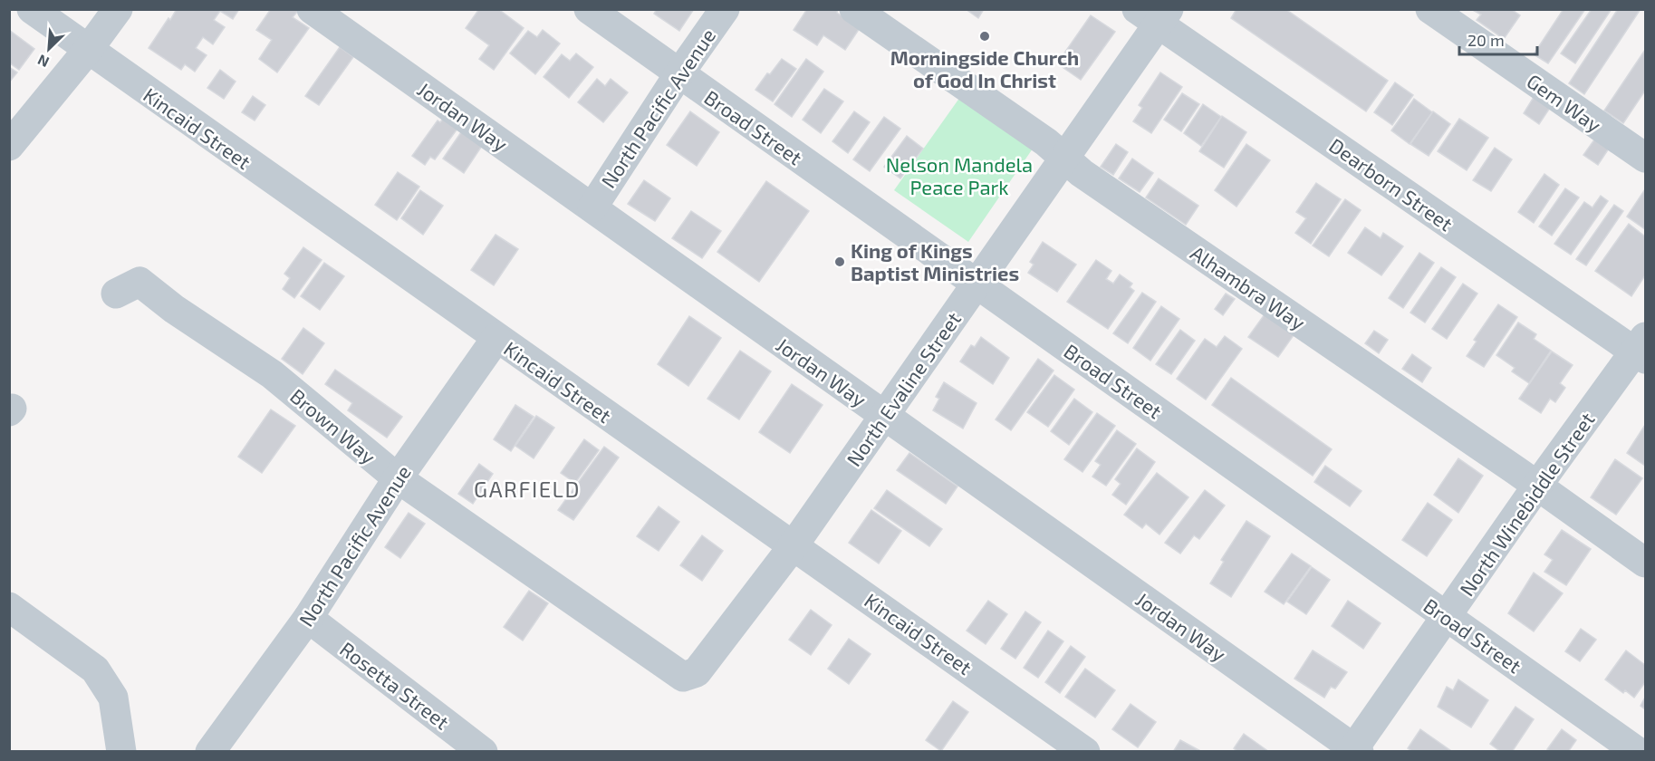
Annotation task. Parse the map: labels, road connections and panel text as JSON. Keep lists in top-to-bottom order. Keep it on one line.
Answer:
{"streets":{"street":["Gem Way","North Pacific Avenue","Jordan Way","Broad Street","Kincaid Street","Dearborn Street","Alhambra Way","North Evaline Street","Brown Way","North Winebiddle Street","Rosetta Street"]},"crossings":[["North Pacific Avenue","Jordan Way"],["North Pacific Avenue","Broad Street"],["North Pacific Avenue","Kincaid Street"],["North Pacific Avenue","Brown Way"],["North Pacific Avenue","Rosetta Street"],["Jordan Way","North Evaline Street"],["Jordan Way","North Winebiddle Street"],["Broad Street","North Evaline Street"],["Broad Street","North Winebiddle Street"],["Kincaid Street","North Evaline Street"],["Dearborn Street","North Evaline Street"],["Dearborn Street","North Winebiddle Street"],["Alhambra Way","North Evaline Street"],["Alhambra Way","North Winebiddle Street"],["North Evaline Street","Brown Way"]],"districts":["GARFIELD"],"parks":["Nelson Mandela Peace Park"],"places":["Morningside Church of God In Christ","King of Kings Baptist Ministries"],"scale_bar":"20 m","north":"bottom left"}
